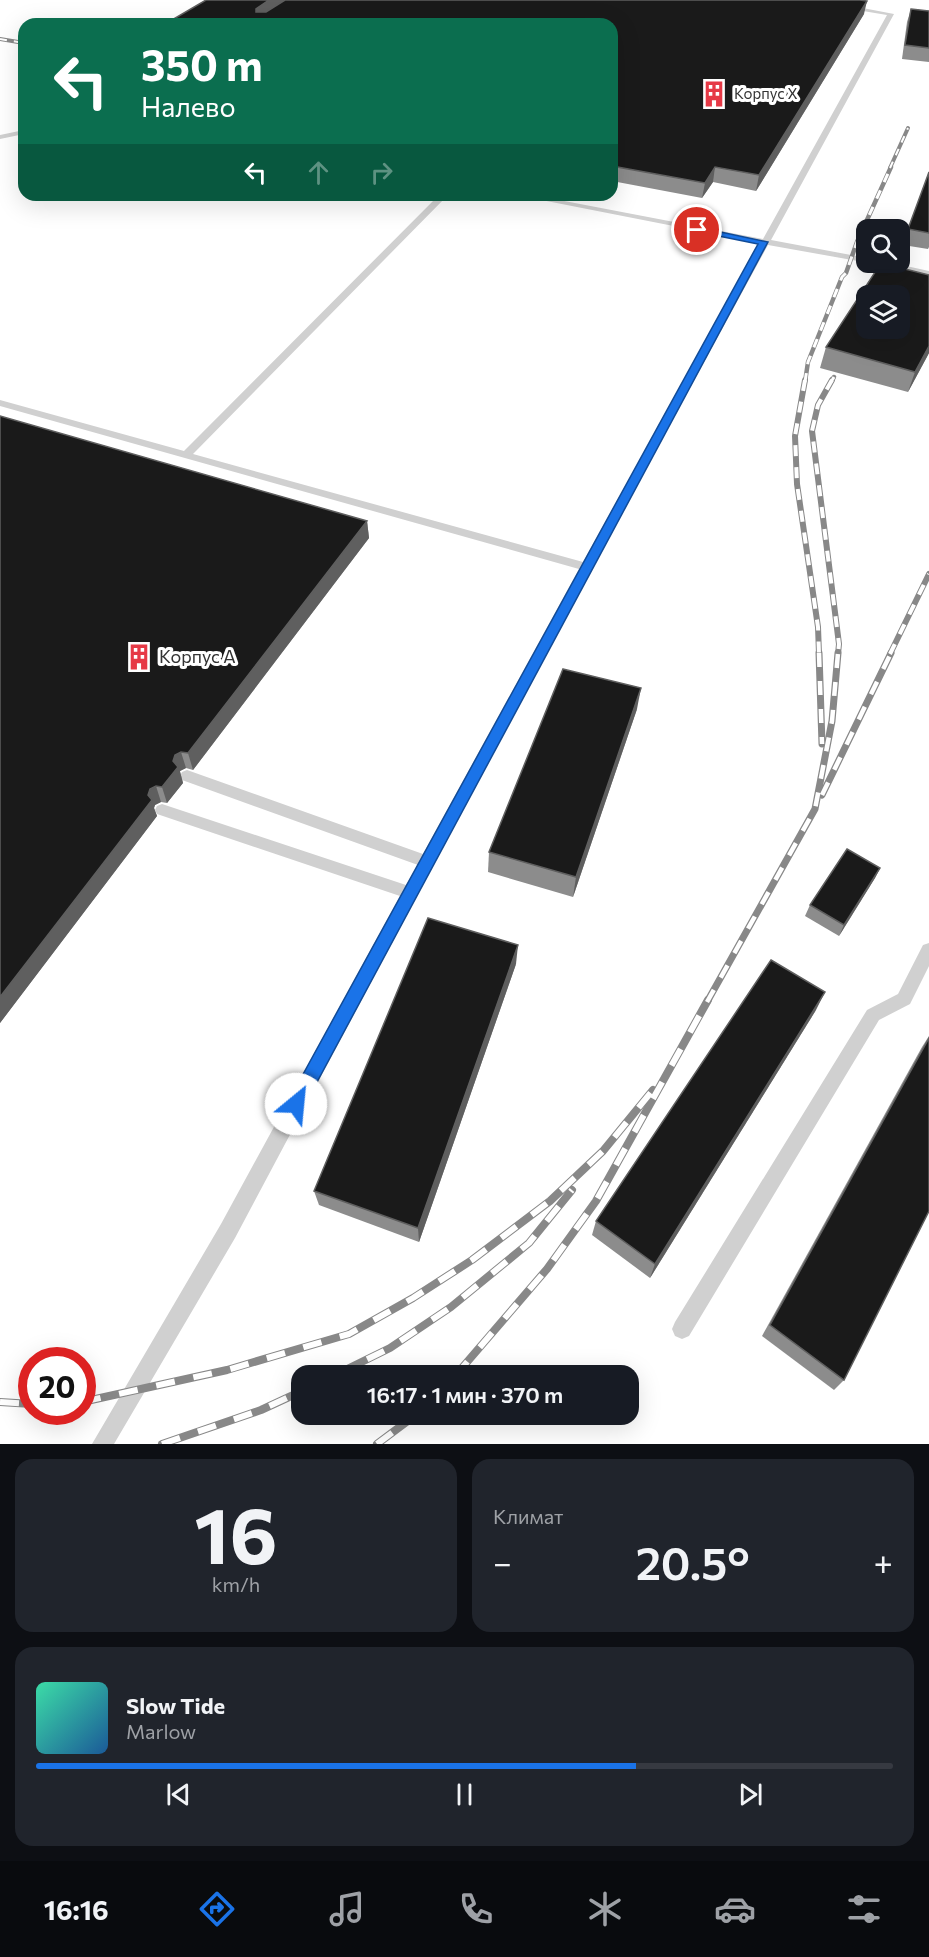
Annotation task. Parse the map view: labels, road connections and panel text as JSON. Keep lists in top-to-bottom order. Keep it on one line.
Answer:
{"places":{"building":["Корпус Х","Корпус А"]},"page":{"turn":["350 m","Налево"],"limit":"20","trip":"16:17 · 1 мин · 370 m","tile":[["16","km/h"],"Климат"],"heat":["−","20.5°","+"],"song":["Slow Tide","Marlow"],"tabs":"16:16"}}
